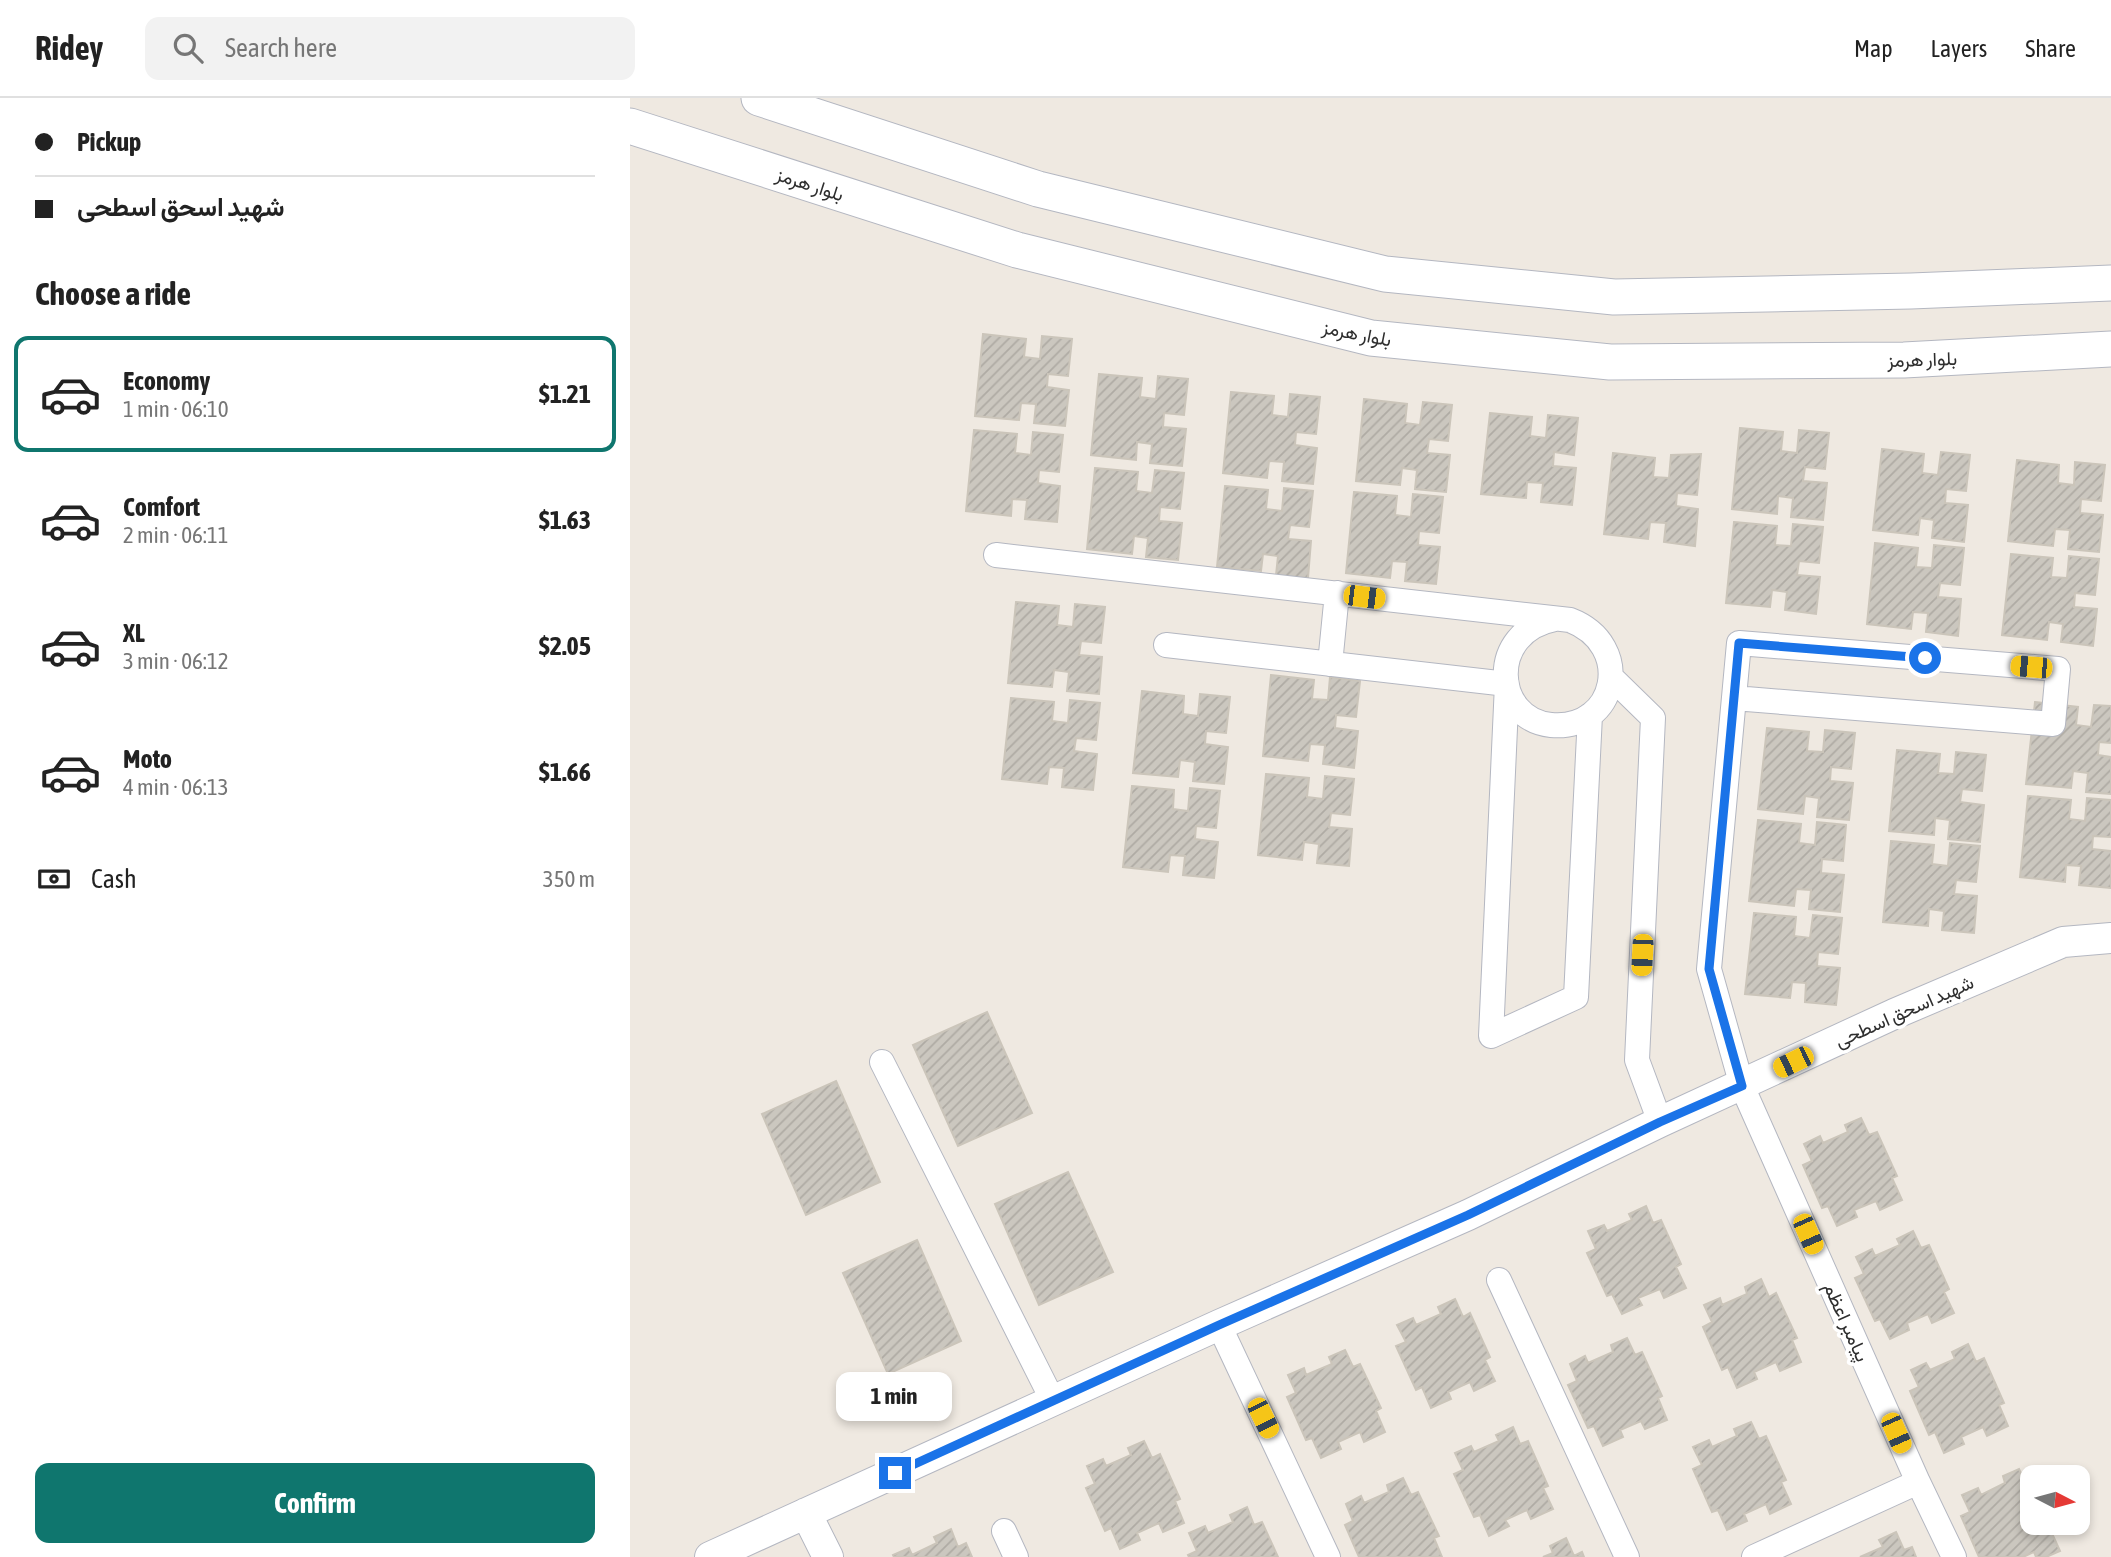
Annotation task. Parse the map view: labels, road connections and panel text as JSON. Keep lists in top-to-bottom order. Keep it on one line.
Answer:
{"streets":{"main road":["بلوار هرمز"],"street":["شهید اسحق اسطحی","پیامبر اعظم"]},"crossings":[["شهید اسحق اسطحی","پیامبر اعظم"]],"north":"right","page":{"header":"Ridey","search":"Search here","nav":["Map","Layers","Share"],"banner":["Pickup","شهید اسحق اسطحی"],"heading":"Choose a ride","list":[{"name":"Economy","note":"1 min · 06:10","value":"$1.21"},{"name":"Comfort","note":"2 min · 06:11","value":"$1.63"},{"name":"XL","note":"3 min · 06:12","value":"$2.05"},{"name":"Moto","note":"4 min · 06:13","value":"$1.66"}],"pay":["Cash","350 m"],"bubble":"1 min","buttons":"Confirm"}}
